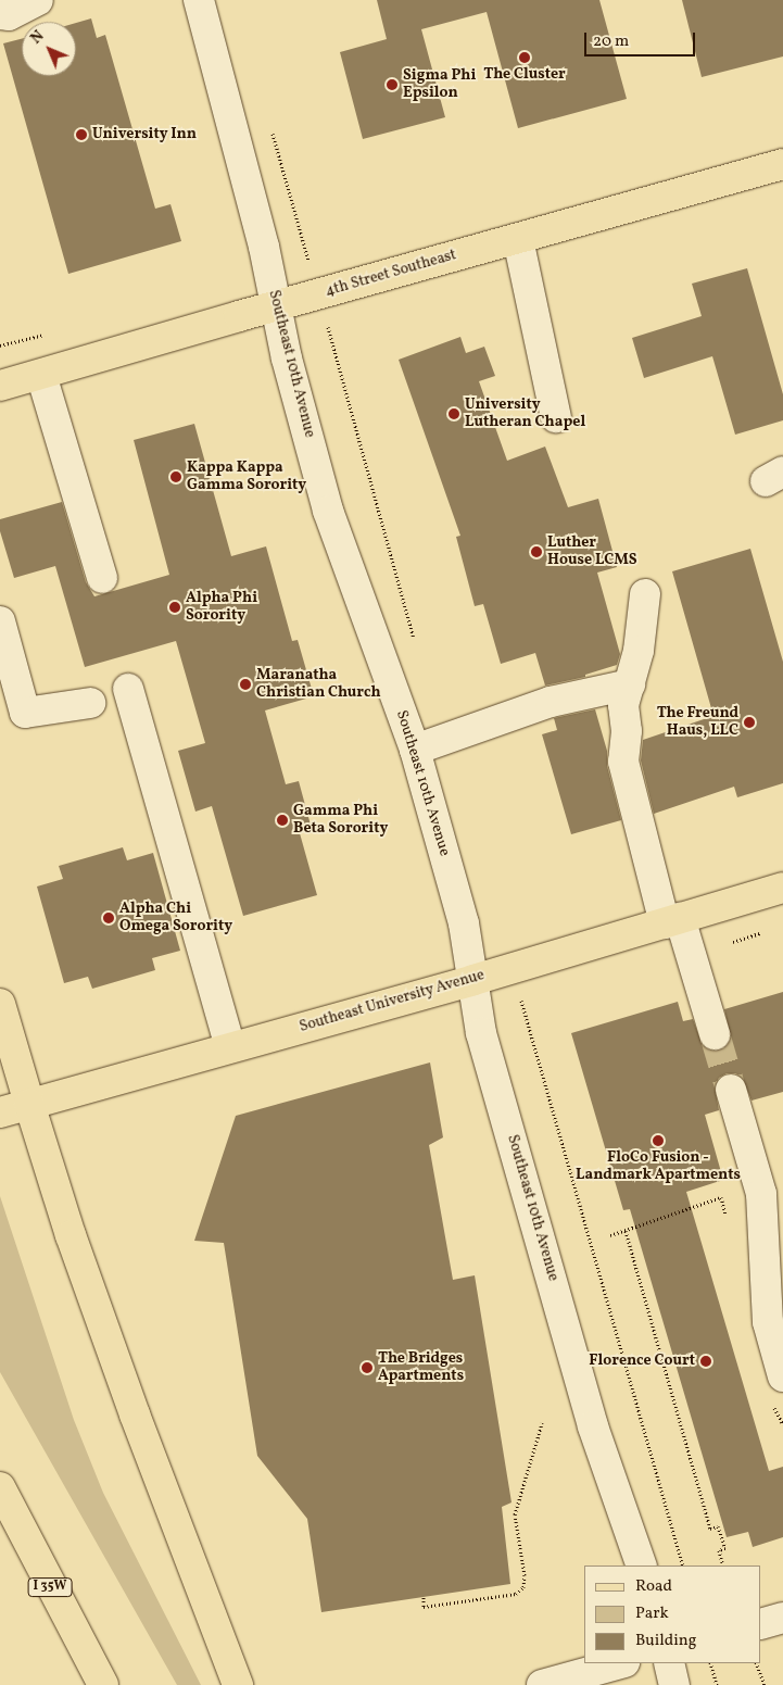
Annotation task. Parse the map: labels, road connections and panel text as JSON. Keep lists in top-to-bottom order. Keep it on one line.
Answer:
{"streets":{"main road":["4th Street Southeast","Southeast University Avenue","I 35W"],"street":["Southeast 10th Avenue"]},"crossings":[["4th Street Southeast","Southeast 10th Avenue"],["Southeast 10th Avenue","Southeast University Avenue"]],"places":["The Cluster","Sigma Phi Epsilon","University Inn","University Lutheran Chapel","Kappa Kappa Gamma Sorority","Luther House LCMS","Alpha Phi Sorority","Maranatha Christian Church","The Freund Haus, LLC","Gamma Phi Beta Sorority","Alpha Chi Omega Sorority","FloCo Fusion - Landmark Apartments","Florence Court","The Bridges Apartments"],"legend":["Road","Park","Building"],"scale_bar":"20 m","north":"top left"}
